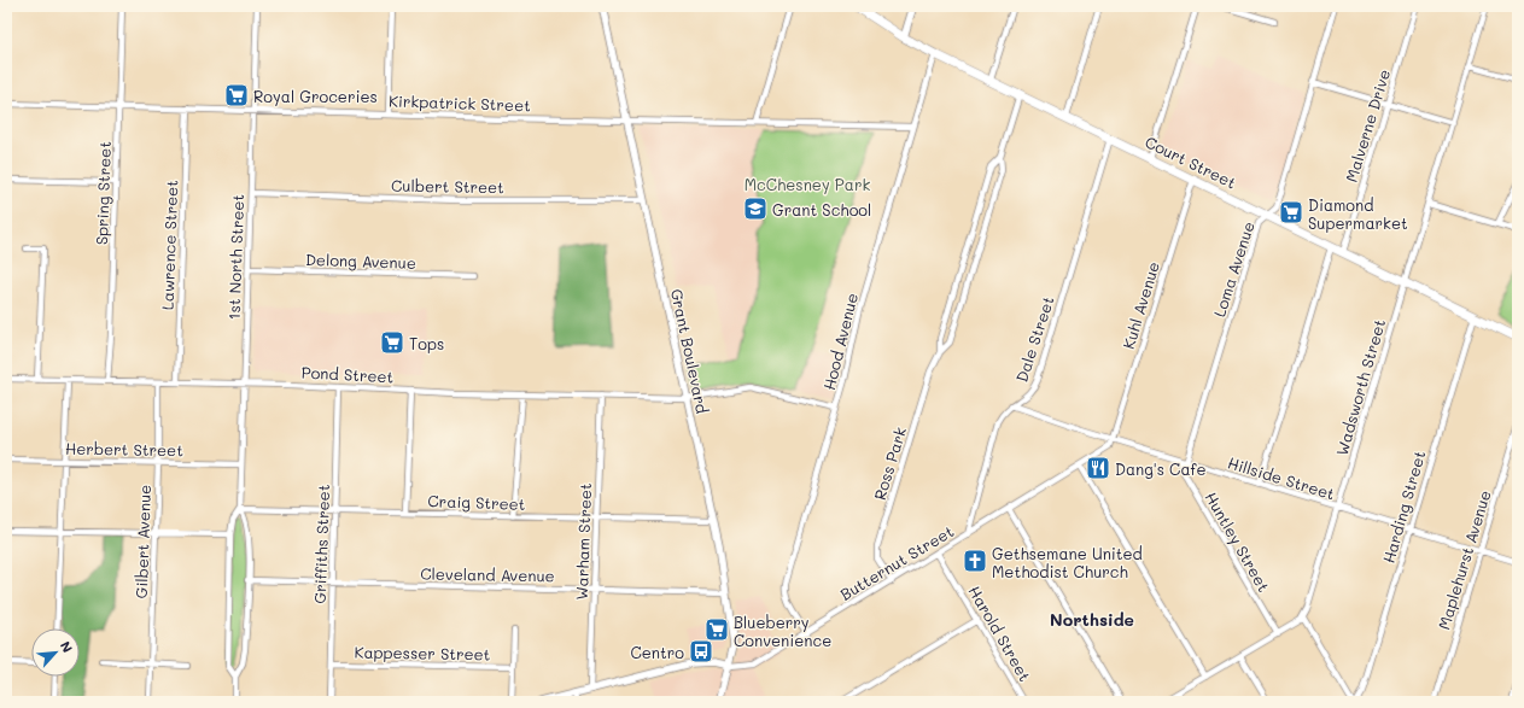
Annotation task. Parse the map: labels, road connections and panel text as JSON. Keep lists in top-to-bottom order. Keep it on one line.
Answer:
{"streets":{"main road":["Court Street"],"street":["Kirkpatrick Street","Malverne Drive","Culbert Street","Spring Street","Lawrence Street","1st North Street","Delong Avenue","Loma Avenue","Kuhl Avenue","Dale Street","Hood Avenue","Grant Boulevard","Pond Street","Wadsworth Street","Herbert Street","Ross Park","Hillside Street","Craig Street","Harding Street","Gilbert Avenue","Warham Street","Huntley Street","Griffiths Street","Maplehurst Avenue","Butternut Street","Cleveland Avenue","Harold Street","Kappesser Street"]},"crossings":[["Kirkpatrick Street","Spring Street"],["Kirkpatrick Street","Lawrence Street"],["Kirkpatrick Street","1st North Street"],["Kirkpatrick Street","Hood Avenue"],["Kirkpatrick Street","Grant Boulevard"],["Malverne Drive","Court Street"],["Court Street","Loma Avenue"],["Court Street","Kuhl Avenue"],["Court Street","Dale Street"],["Court Street","Hood Avenue"],["Court Street","Wadsworth Street"],["Court Street","Ross Park"],["Court Street","Harding Street"],["Culbert Street","1st North Street"],["Culbert Street","Grant Boulevard"],["Spring Street","Pond Street"],["Lawrence Street","Pond Street"],["1st North Street","Delong Avenue"],["1st North Street","Pond Street"],["1st North Street","Herbert Street"],["1st North Street","Craig Street"],["1st North Street","Cleveland Avenue"],["Loma Avenue","Hillside Street"],["Loma Avenue","Huntley Street"],["Kuhl Avenue","Hillside Street"],["Kuhl Avenue","Butternut Street"],["Dale Street","Hillside Street"],["Dale Street","Butternut Street"],["Hood Avenue","Pond Street"],["Hood Avenue","Butternut Street"],["Grant Boulevard","Pond Street"],["Grant Boulevard","Craig Street"],["Grant Boulevard","Butternut Street"],["Grant Boulevard","Cleveland Avenue"],["Pond Street","Gilbert Avenue"],["Pond Street","Warham Street"],["Pond Street","Griffiths Street"],["Wadsworth Street","Hillside Street"],["Herbert Street","Gilbert Avenue"],["Ross Park","Butternut Street"],["Hillside Street","Harding Street"],["Hillside Street","Huntley Street"],["Hillside Street","Maplehurst Avenue"],["Hillside Street","Butternut Street"],["Craig Street","Warham Street"],["Craig Street","Griffiths Street"],["Warham Street","Butternut Street"],["Warham Street","Cleveland Avenue"],["Griffiths Street","Cleveland Avenue"],["Griffiths Street","Kappesser Street"],["Butternut Street","Harold Street"]],"districts":["Northside"],"parks":["McChesney Park"],"places":{"supermarket":["Royal Groceries","Diamond Supermarket","Tops","Blueberry Convenience"],"school or university":["Grant School"],"restaurant":["Dang's Cafe"],"church":["Gethsemane United Methodist Church"],"bus stop":["Centro"]},"north":"top right"}
